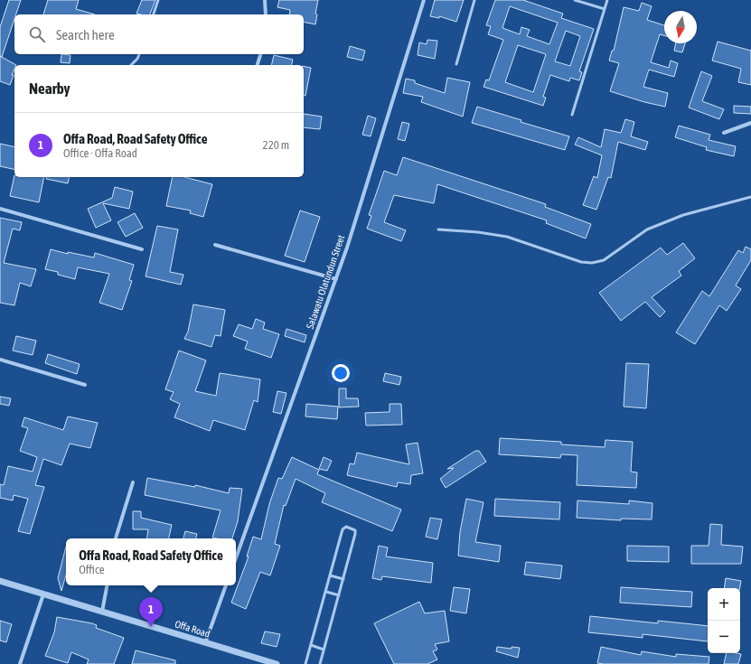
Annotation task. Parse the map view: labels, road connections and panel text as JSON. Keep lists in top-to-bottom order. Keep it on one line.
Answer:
{"streets":{"street":["Salawatu Olatundun Street","Offa Road"]},"north":"bottom","page":{"search":"Search here","heading":"Nearby","list":[{"mark":"1","name":"Offa Road, Road Safety Office","note":"Office · Offa Road","value":"220 m"}],"popup":["Offa Road, Road Safety Office","Office"],"map_buttons":["+","−"],"pins":"1"}}
